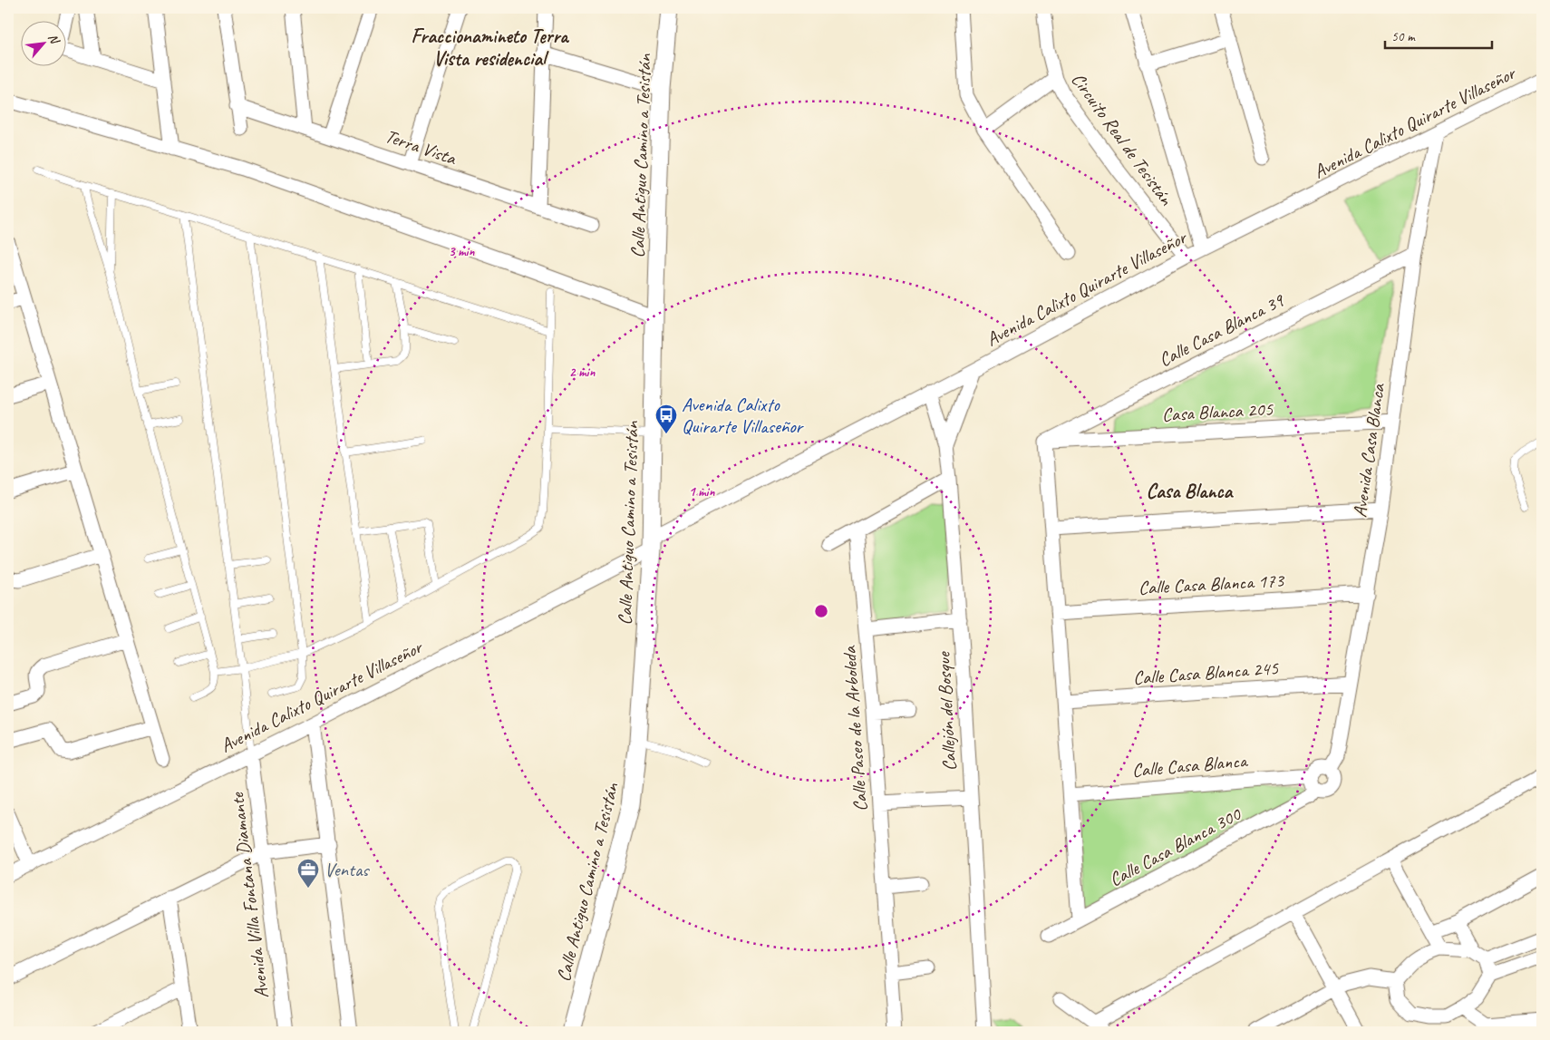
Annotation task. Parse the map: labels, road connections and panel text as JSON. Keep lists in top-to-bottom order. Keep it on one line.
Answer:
{"streets":{"street":["Avenida Calixto Quirarte Villaseñor","Circuito Real de Tesistán","Terra Vista","Calle Antiguo Camino a Tesistán","Calle Casa Blanca 39","Casa Blanca 205","Avenida Casa Blanca","Calle Casa Blanca 173","Calle Casa Blanca 245","Callejón del Bosque","Calle Paseo de la Arboleda","Calle Casa Blanca","Calle Casa Blanca 300","Avenida Villa Fontana Diamante"]},"crossings":[["Avenida Calixto Quirarte Villaseñor","Circuito Real de Tesistán"],["Avenida Calixto Quirarte Villaseñor","Calle Antiguo Camino a Tesistán"],["Avenida Calixto Quirarte Villaseñor","Avenida Casa Blanca"],["Avenida Calixto Quirarte Villaseñor","Callejón del Bosque"],["Avenida Calixto Quirarte Villaseñor","Avenida Villa Fontana Diamante"],["Calle Casa Blanca 39","Casa Blanca 205"],["Calle Casa Blanca 39","Avenida Casa Blanca"],["Casa Blanca 205","Avenida Casa Blanca"],["Avenida Casa Blanca","Calle Casa Blanca 173"],["Avenida Casa Blanca","Calle Casa Blanca 245"],["Avenida Casa Blanca","Calle Casa Blanca"],["Avenida Casa Blanca","Calle Casa Blanca 300"],["Calle Casa Blanca","Calle Casa Blanca 300"]],"districts":["Fraccionamineto Terra Vista residencial","Casa Blanca"],"places":{"bus stop":["Avenida Calixto Quirarte Villaseñor"],"office":["Ventas"]},"scale_bar":"50 m","north":"top right","rings":["3 min","2 min","1 min"]}
